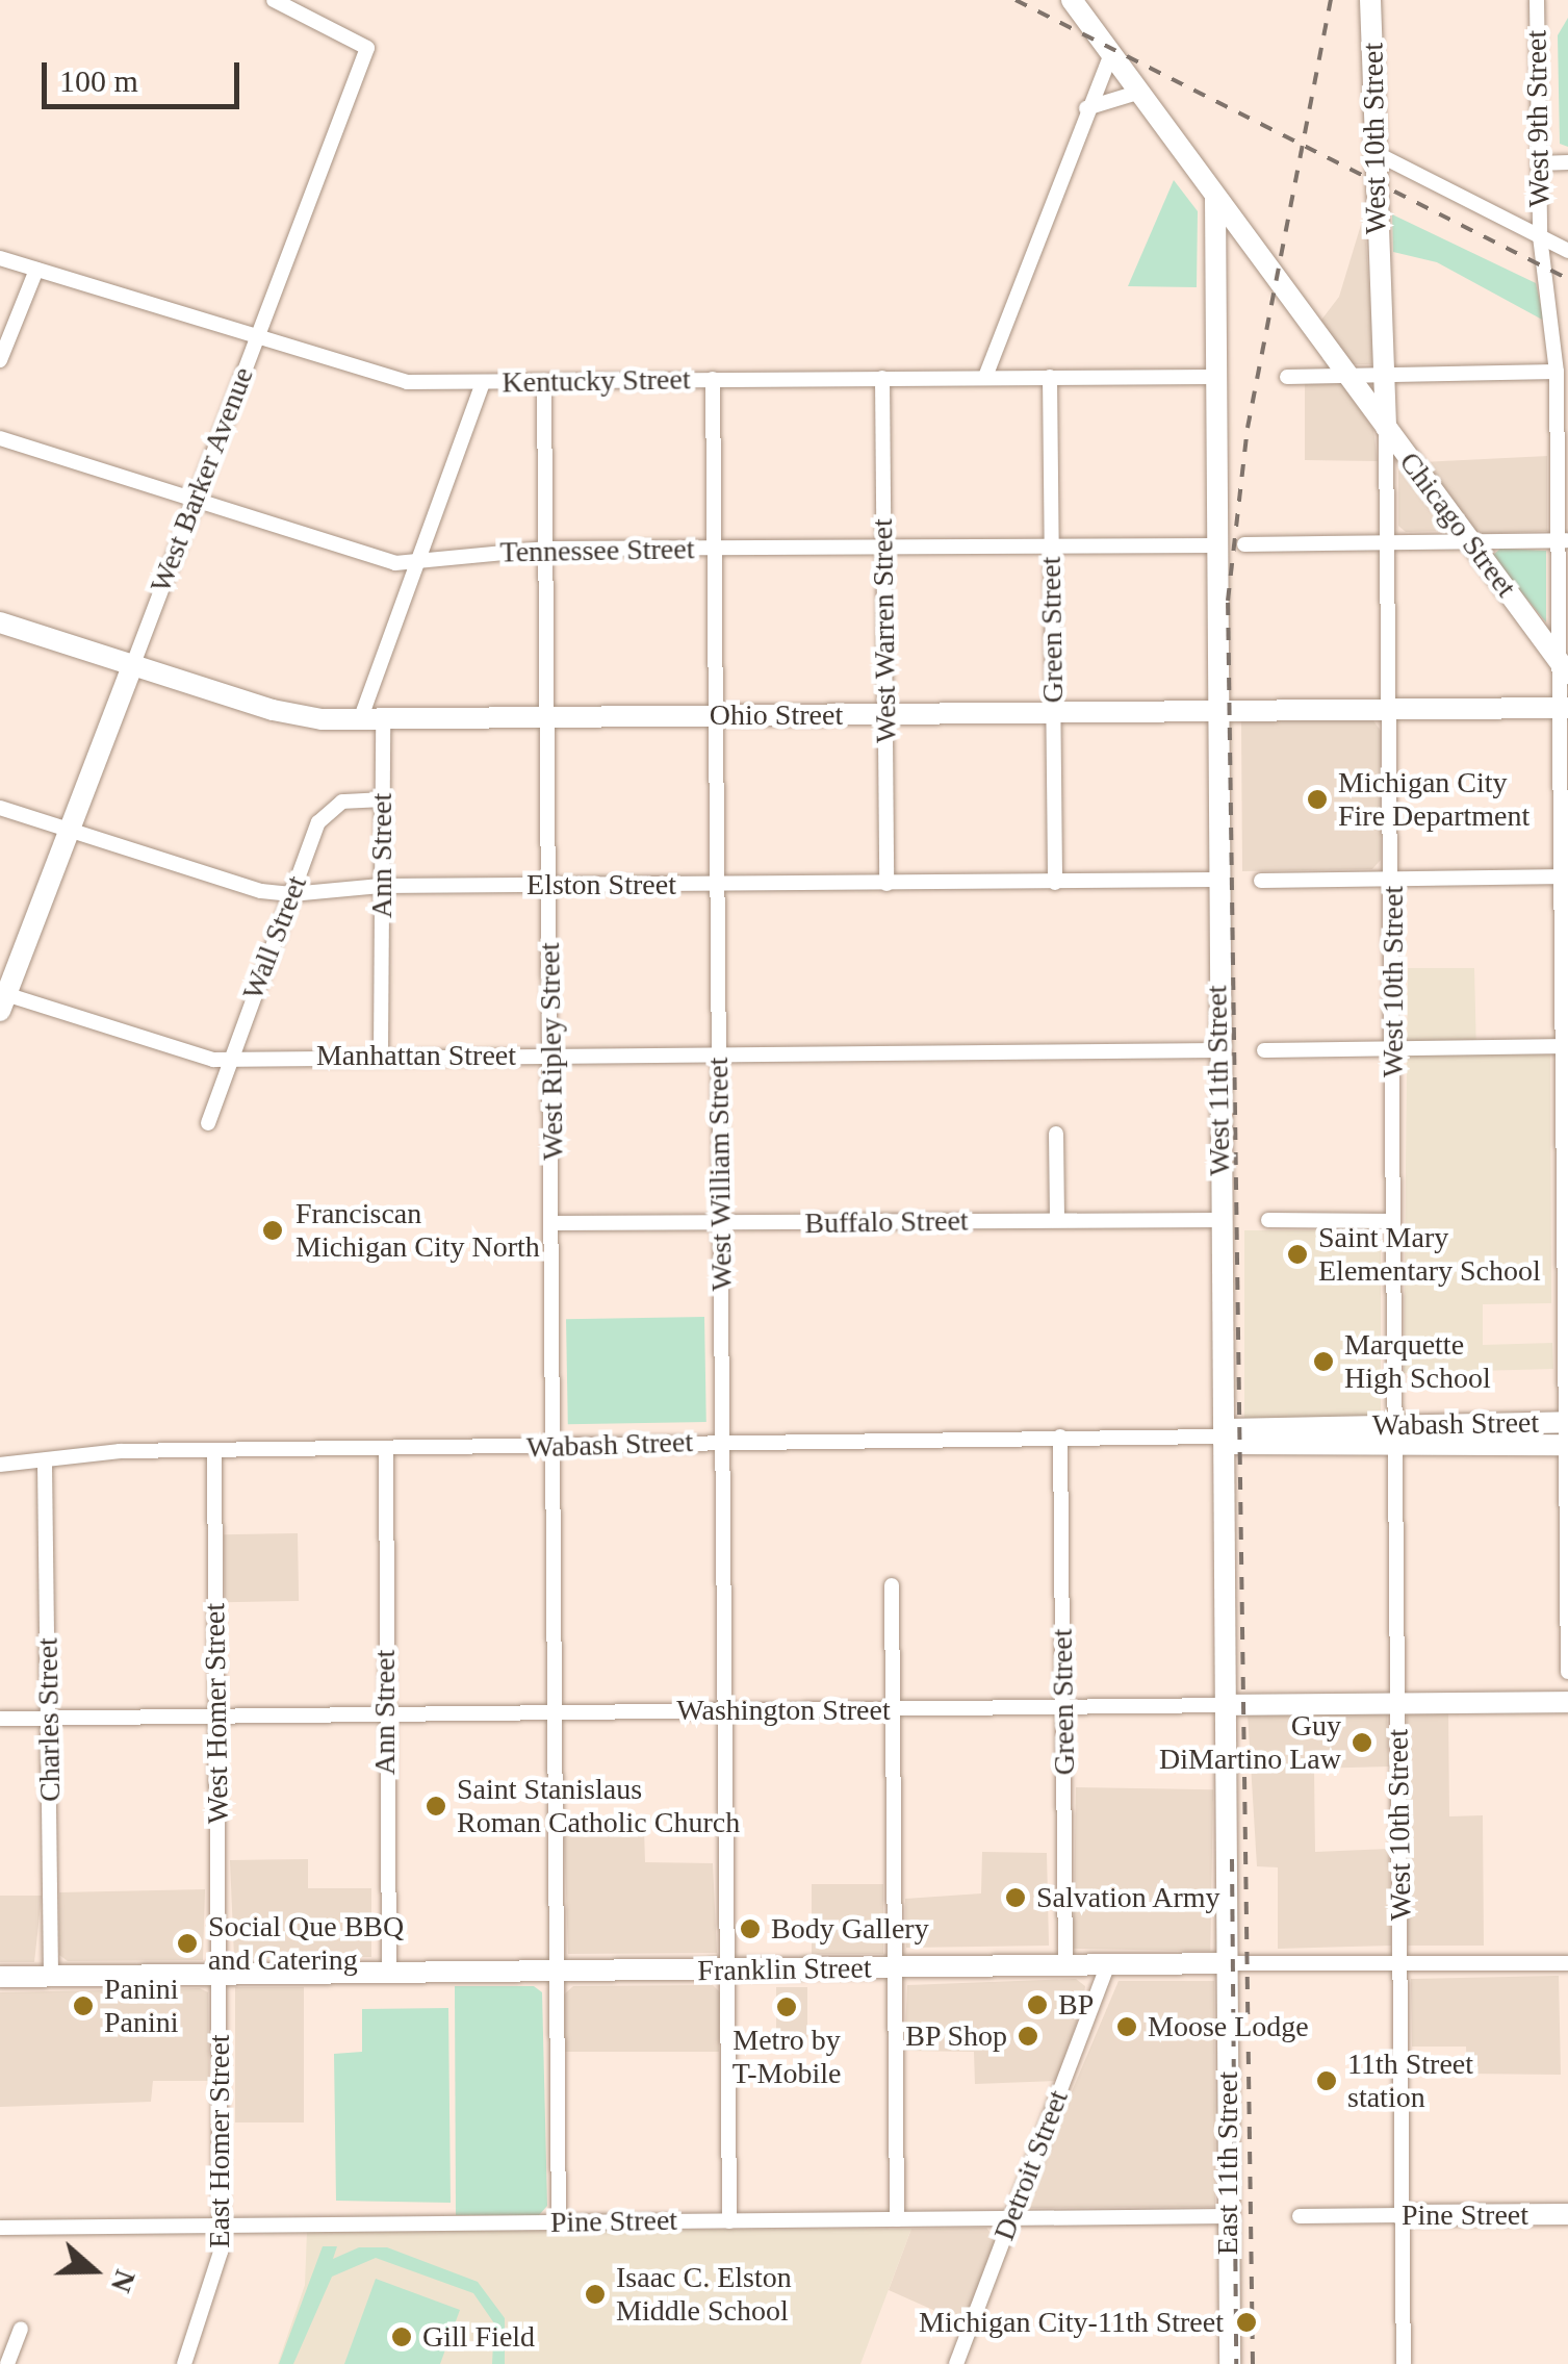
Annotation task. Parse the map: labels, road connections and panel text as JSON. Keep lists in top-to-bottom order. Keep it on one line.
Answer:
{"streets":{"street":["West 9th Street","West 10th Street","Kentucky Street","West Barker Avenue","Chicago Street","Tennessee Street","Green Street","West Warren Street","Ohio Street","Ann Street","Elston Street","Wall Street","West Ripley Street","Manhattan Street","West 11th Street","West William Street","Buffalo Street","Wabash Street","Washington Street","West Homer Street","Charles Street","Franklin Street","East Homer Street","East 11th Street","Detroit Street","Pine Street"]},"crossings":[["West 9th Street","Chicago Street"],["West 9th Street","Ohio Street"],["West 9th Street","Wabash Street"],["West 10th Street","Chicago Street"],["West 10th Street","Ohio Street"],["West 10th Street","Wabash Street"],["West 10th Street","Washington Street"],["West 10th Street","Franklin Street"],["West 10th Street","Pine Street"],["Kentucky Street","West Barker Avenue"],["Kentucky Street","Green Street"],["Kentucky Street","West Warren Street"],["Kentucky Street","West Ripley Street"],["Kentucky Street","West 11th Street"],["Kentucky Street","West William Street"],["West Barker Avenue","Tennessee Street"],["West Barker Avenue","Ohio Street"],["West Barker Avenue","Elston Street"],["West Barker Avenue","Manhattan Street"],["Chicago Street","West 11th Street"],["Tennessee Street","Green Street"],["Tennessee Street","West Warren Street"],["Tennessee Street","West Ripley Street"],["Tennessee Street","West 11th Street"],["Tennessee Street","West William Street"],["Green Street","Ohio Street"],["Green Street","Elston Street"],["Green Street","Wabash Street"],["Green Street","Washington Street"],["Green Street","Franklin Street"],["West Warren Street","Ohio Street"],["West Warren Street","Elston Street"],["Ohio Street","Ann Street"],["Ohio Street","West Ripley Street"],["Ohio Street","West 11th Street"],["Ohio Street","West William Street"],["Ann Street","Elston Street"],["Ann Street","Wall Street"],["Ann Street","Manhattan Street"],["Ann Street","Wabash Street"],["Ann Street","Washington Street"],["Ann Street","Franklin Street"],["Elston Street","Wall Street"],["Elston Street","West Ripley Street"],["Elston Street","West 11th Street"],["Elston Street","West William Street"],["Wall Street","Manhattan Street"],["West Ripley Street","Manhattan Street"],["West Ripley Street","Buffalo Street"],["West Ripley Street","Wabash Street"],["West Ripley Street","Washington Street"],["West Ripley Street","Franklin Street"],["West Ripley Street","Pine Street"],["Manhattan Street","West 11th Street"],["Manhattan Street","West William Street"],["West 11th Street","Buffalo Street"],["West 11th Street","Wabash Street"],["West 11th Street","Washington Street"],["West 11th Street","Franklin Street"],["West 11th Street","East 11th Street"],["West William Street","Buffalo Street"],["West William Street","Wabash Street"],["West William Street","Washington Street"],["West William Street","Franklin Street"],["West William Street","Pine Street"],["Wabash Street","West Homer Street"],["Wabash Street","Charles Street"],["Washington Street","West Homer Street"],["Washington Street","Charles Street"],["West Homer Street","Franklin Street"],["West Homer Street","East Homer Street"],["Charles Street","Franklin Street"],["Franklin Street","East Homer Street"],["Franklin Street","East 11th Street"],["Franklin Street","Detroit Street"],["East Homer Street","Pine Street"],["East 11th Street","Pine Street"],["Detroit Street","Pine Street"]],"places":["Michigan City Fire Department","Franciscan Michigan City North","Saint Mary Elementary School","Marquette High School","Guy DiMartino Law","Saint Stanislaus Roman Catholic Church","Salvation Army","Body Gallery","Social Que BBQ and Catering","BP","Panini Panini","Metro by T-Mobile","Moose Lodge","BP Shop","11th Street station","Isaac C. Elston Middle School","Michigan City-11th Street","Gill Field"],"scale_bar":"100 m","north":"right"}
